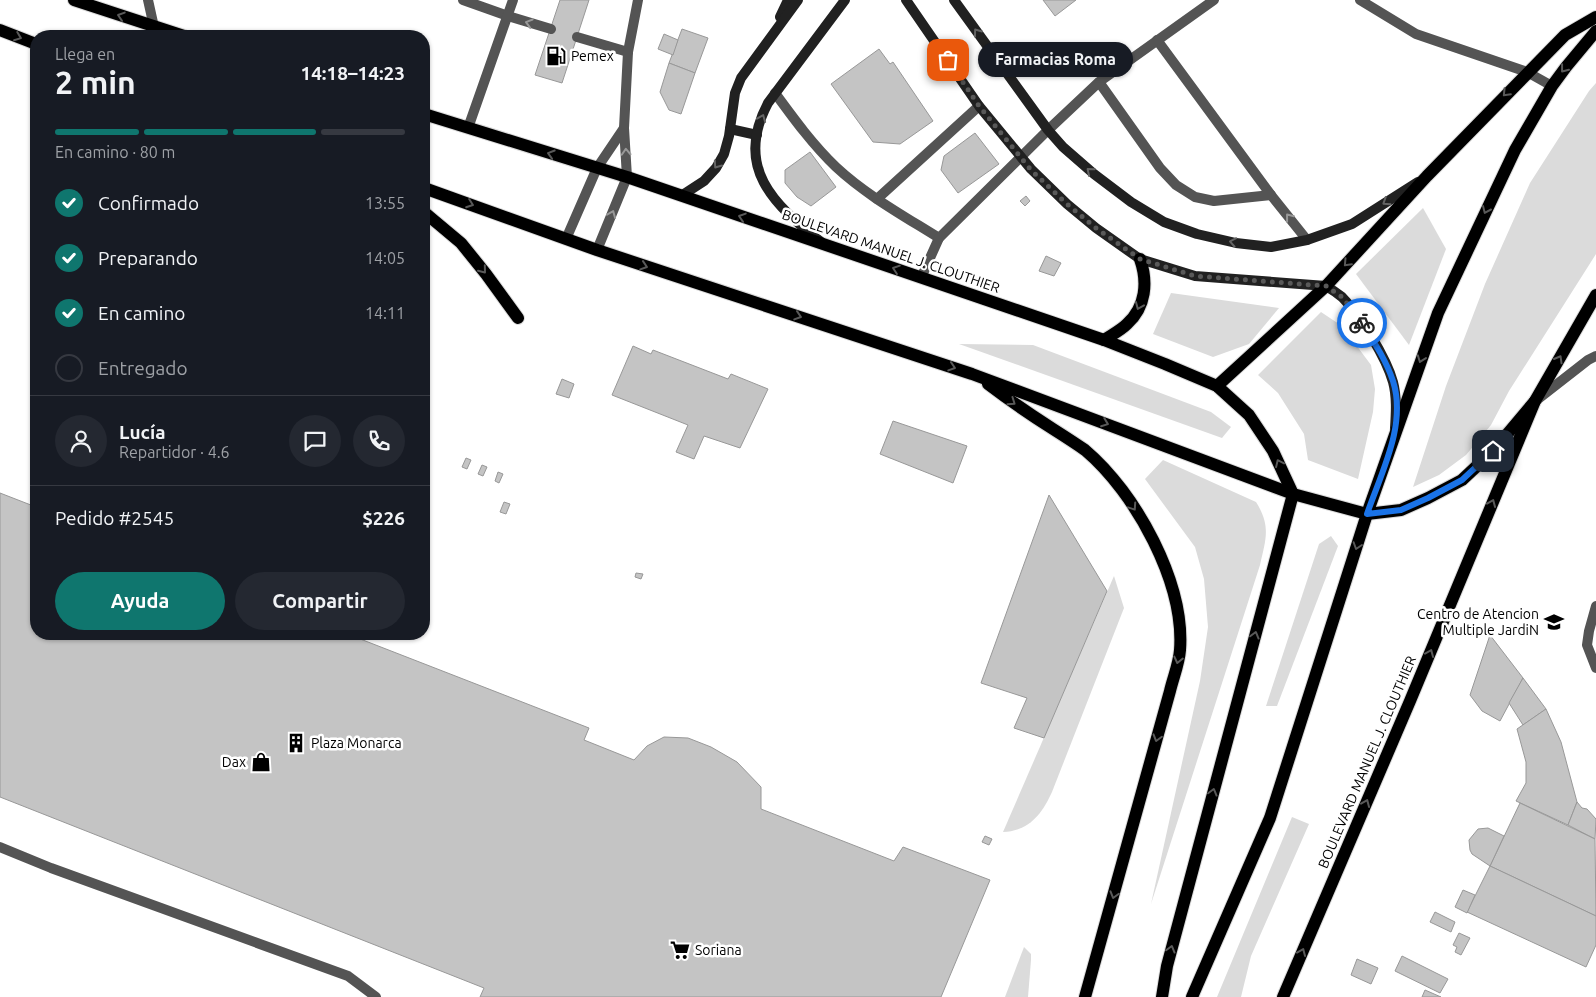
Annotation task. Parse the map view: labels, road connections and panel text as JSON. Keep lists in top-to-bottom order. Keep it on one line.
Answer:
{"streets":{"main road":["BOULEVARD MANUEL J. CLOUTHIER"]},"places":{"fuel station":["Pemex"],"other":["Farmacias Roma"],"school or university":["Centro de Atencion Multiple JardiN"],"building":["Plaza Monarca"],"shop":["Dax"],"supermarket":["Soriana"]},"page":{"heading":["2 min","Llega en","14:18–14:23"],"panel":["Lucía","Repartidor · 4.6","Pedido #2545","$226"],"bubble":"Farmacias Roma","bar":"En camino · 80 m","list":[["Confirmado","13:55"],["Preparando","14:05"],["En camino","14:11"],"Entregado"],"buttons":["Ayuda","Compartir"]}}
